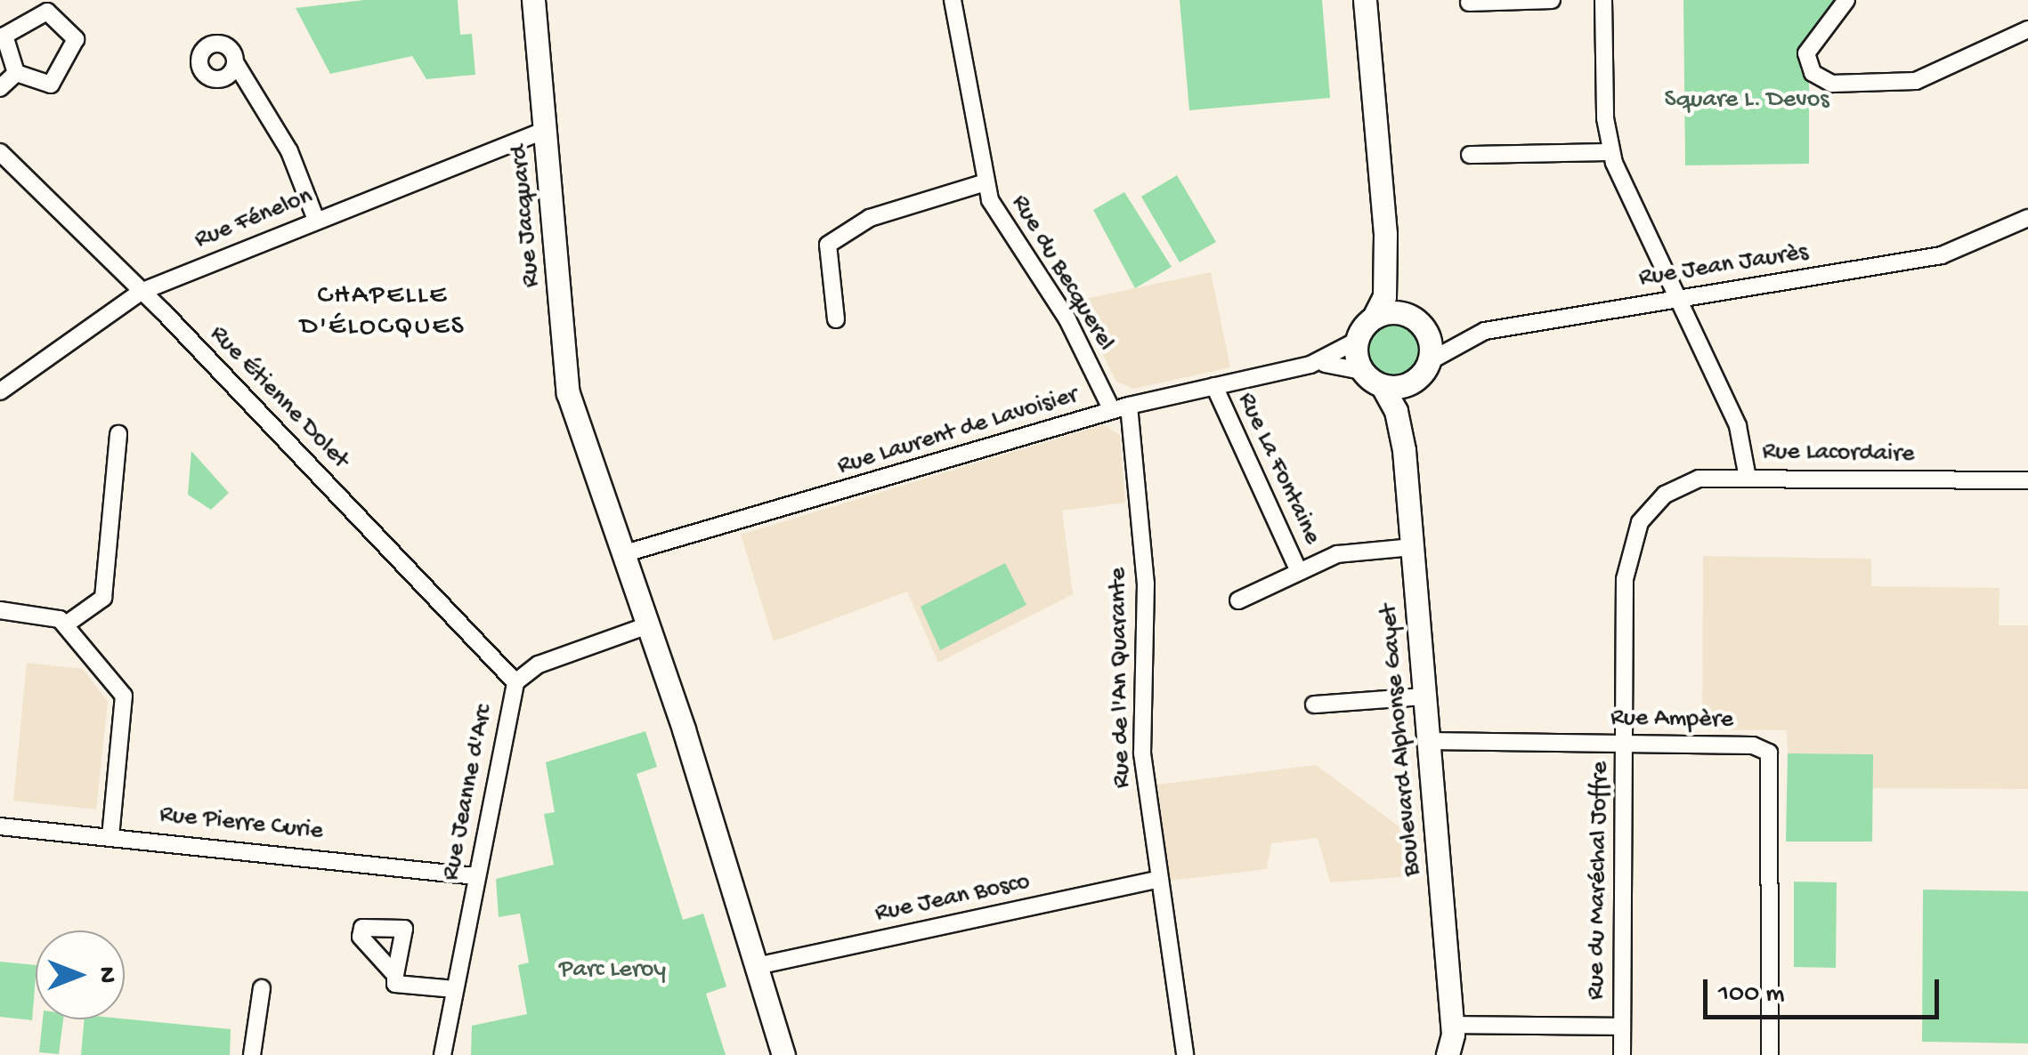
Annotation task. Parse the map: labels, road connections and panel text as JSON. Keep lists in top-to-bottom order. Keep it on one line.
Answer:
{"streets":{"street":["Rue Jacquard","Rue Fénelon","Rue Jean Jaurès","Rue du Becquerel","Rue Étienne Dolet","Rue Laurent de Lavoisier","Rue Lacordaire","Rue La Fontaine","Rue de l'An Quarante","Rue Ampère","Boulevard Alphonse Gayet","Rue Jeanne d'Arc","Rue Pierre Curie","Rue du Maréchal Joffre","Rue Jean Bosco"]},"crossings":[["Rue Jacquard","Rue Fénelon"],["Rue Jacquard","Rue Laurent de Lavoisier"],["Rue Jacquard","Rue Jeanne d'Arc"],["Rue Jacquard","Rue Jean Bosco"],["Rue Fénelon","Rue Étienne Dolet"],["Rue Jean Jaurès","Rue Laurent de Lavoisier"],["Rue Jean Jaurès","Boulevard Alphonse Gayet"],["Rue du Becquerel","Rue Laurent de Lavoisier"],["Rue du Becquerel","Rue de l'An Quarante"],["Rue Étienne Dolet","Rue Jeanne d'Arc"],["Rue Laurent de Lavoisier","Rue La Fontaine"],["Rue Laurent de Lavoisier","Rue de l'An Quarante"],["Rue Laurent de Lavoisier","Boulevard Alphonse Gayet"],["Rue Lacordaire","Rue du Maréchal Joffre"],["Rue de l'An Quarante","Rue Jean Bosco"],["Rue Ampère","Boulevard Alphonse Gayet"],["Rue Ampère","Rue du Maréchal Joffre"],["Rue Jeanne d'Arc","Rue Pierre Curie"]],"districts":["CHAPELLE D'ÉLOCQUES"],"parks":["Square L. Devos","Parc Leroy"],"scale_bar":"100 m","north":"right"}
